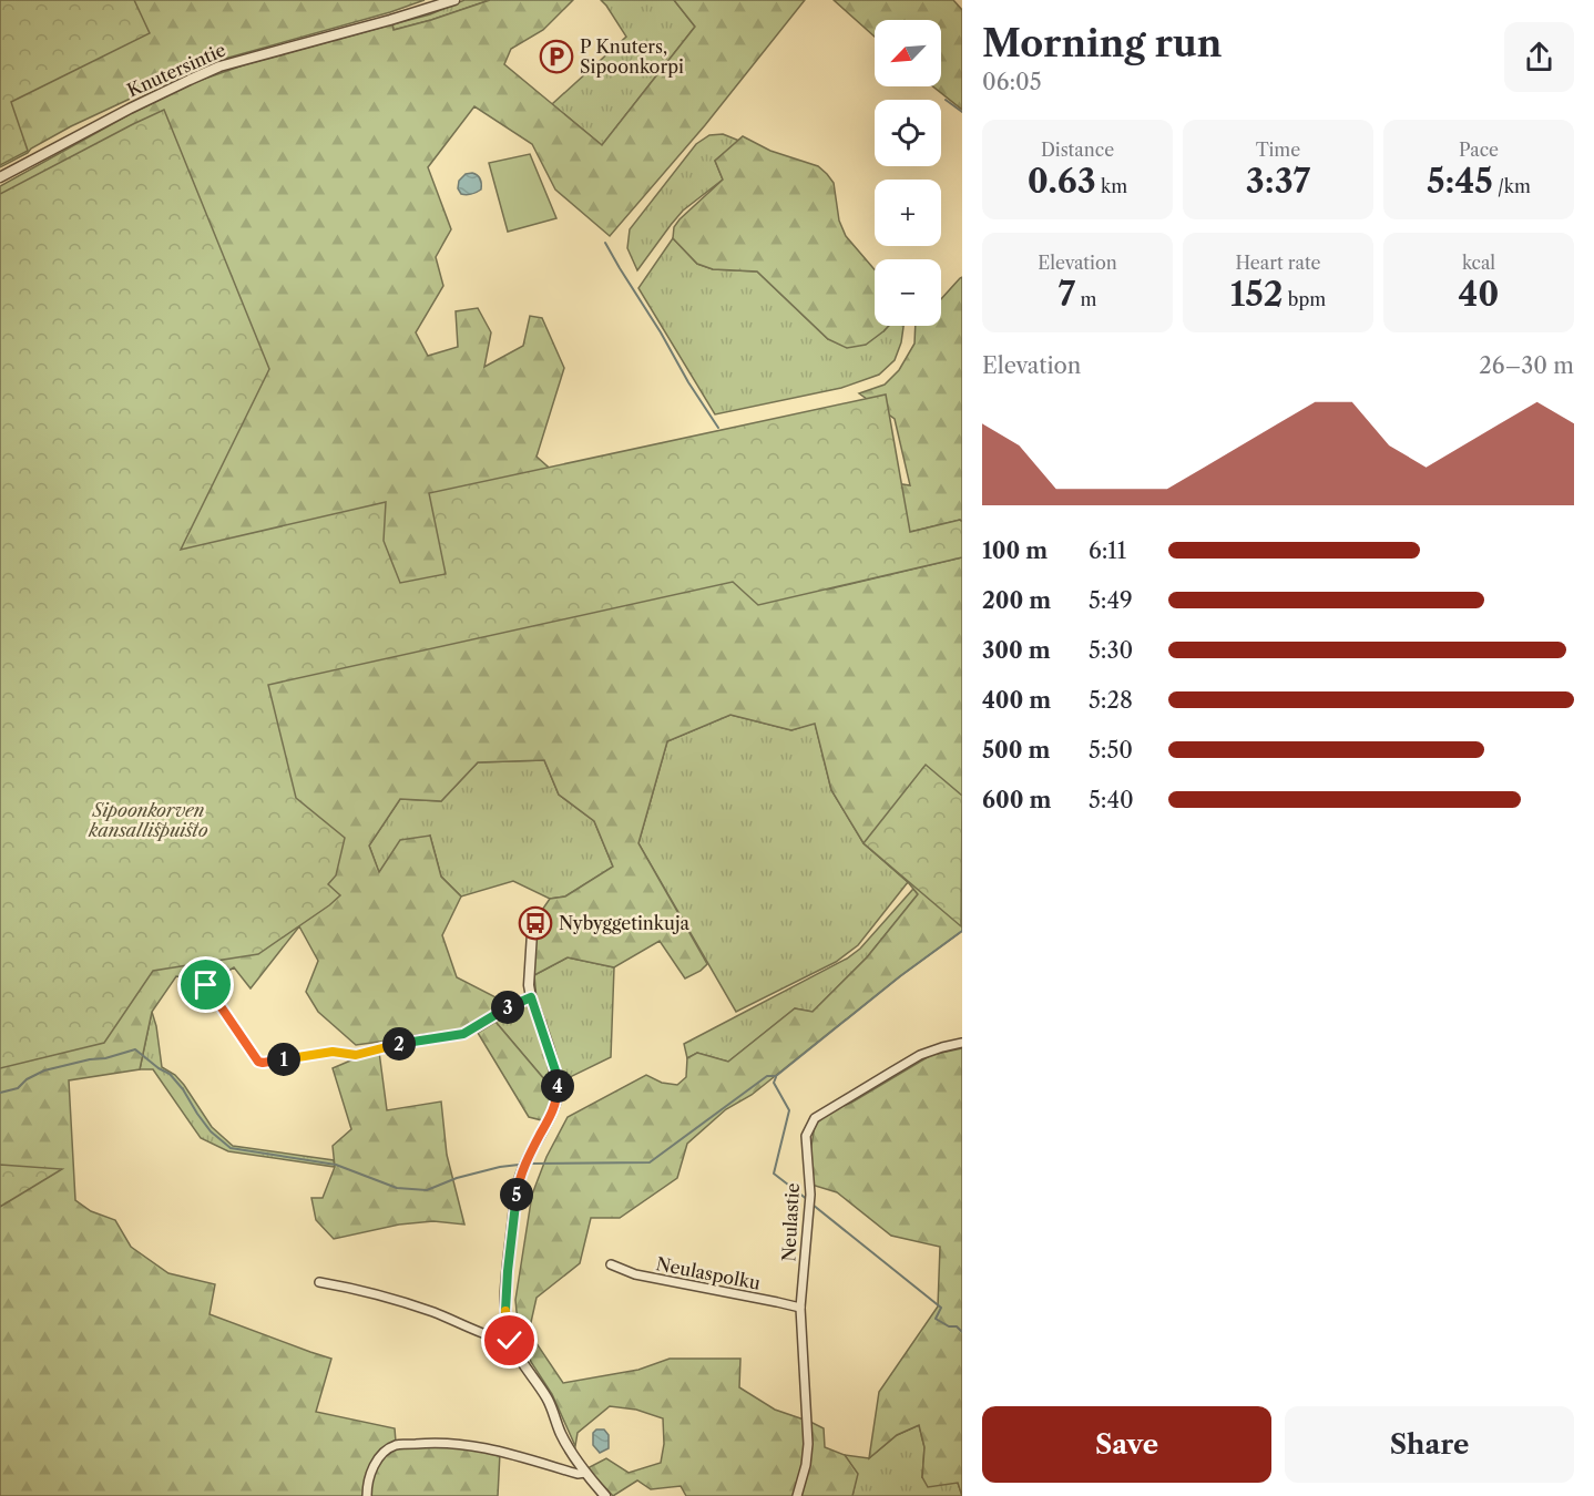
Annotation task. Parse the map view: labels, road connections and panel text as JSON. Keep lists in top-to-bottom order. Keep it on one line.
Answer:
{"streets":{"street":["Knutersintie","Neulastie","Neulaspolku"]},"crossings":[["Neulastie","Neulaspolku"]],"parks":["Sipoonkorven kansallispuisto"],"places":{"parking":["P Knuters, Sipoonkorpi"],"bus stop":["Nybyggetinkuja"]},"north":"bottom left","page":{"heading":["Morning run","06:05"],"map_buttons":["+","−"],"stats":[["Distance","0.63 km"],["Time","3:37"],["Pace","5:45 /km"],["Elevation","7 m"],["Heart rate","152 bpm"],["kcal","40"]],"chart":["Elevation","26–30 m"],"list":[{"name":"100 m","note":"6:11"},{"name":"200 m","note":"5:49"},{"name":"300 m","note":"5:30"},{"name":"400 m","note":"5:28"},{"name":"500 m","note":"5:50"},{"name":"600 m","note":"5:40"}],"pins":["3","2","1","4","5"],"buttons":["Save","Share"]}}
